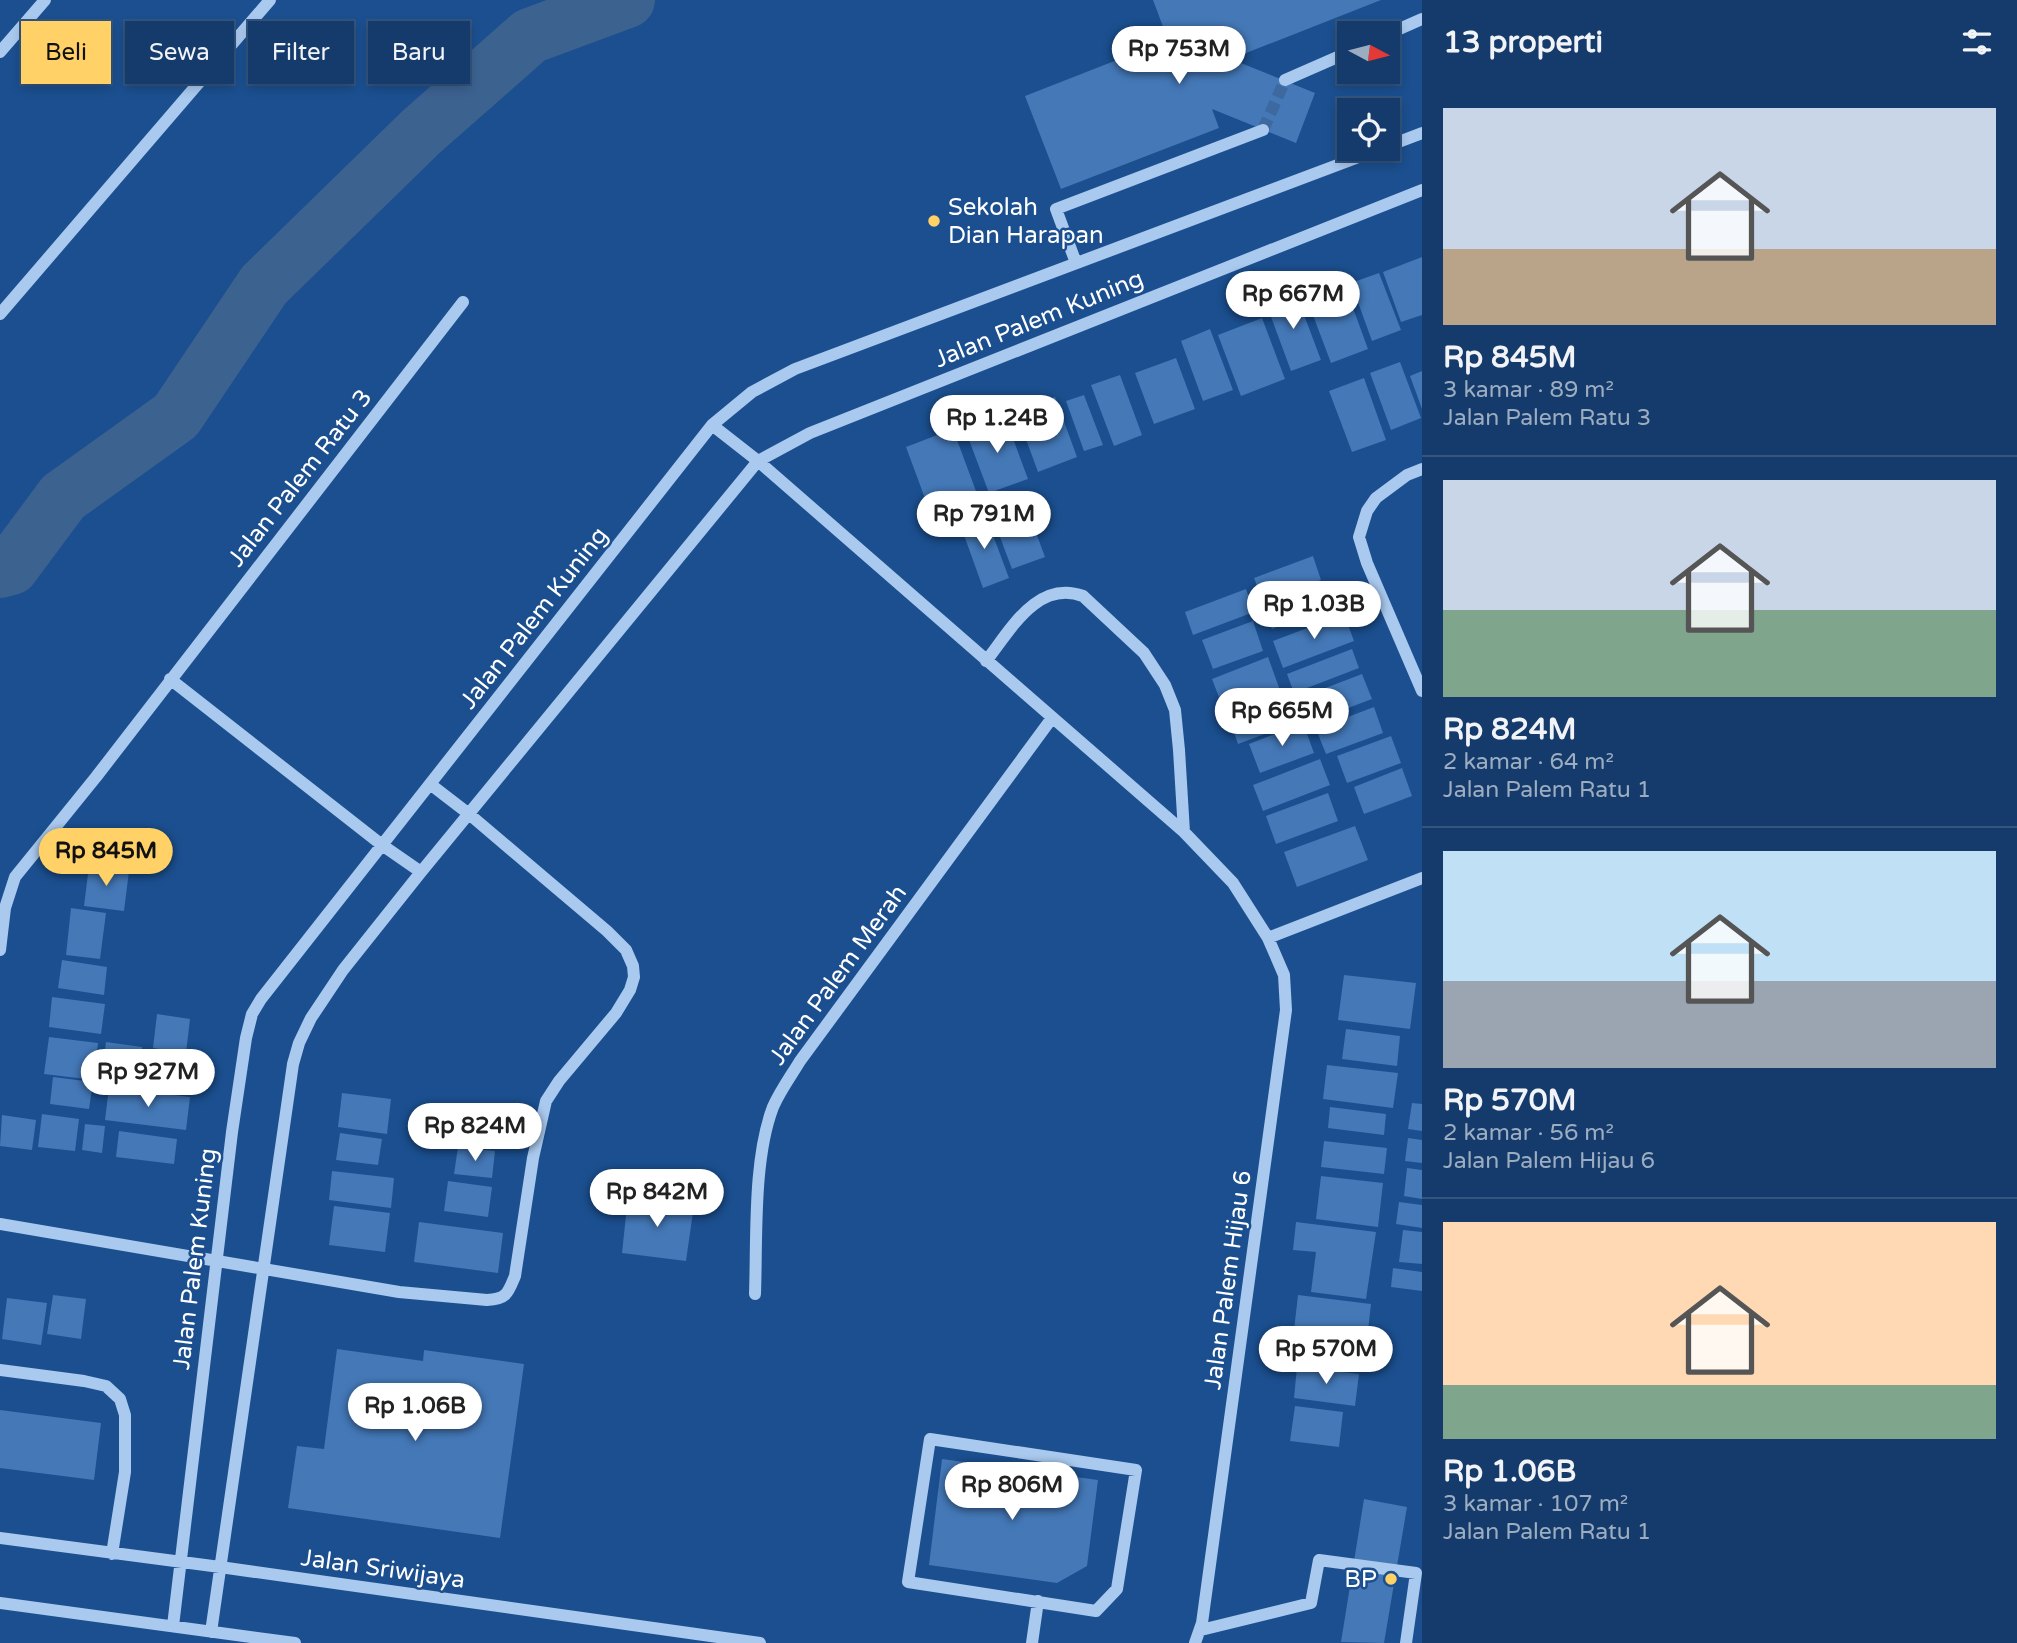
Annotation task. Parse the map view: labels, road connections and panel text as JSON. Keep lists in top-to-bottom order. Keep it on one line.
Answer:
{"streets":{"street":["Jalan Palem Kuning","Jalan Palem Ratu 3","Jalan Palem Merah","Jalan Palem Hijau 6","Jalan Sriwijaya"]},"crossings":[["Jalan Palem Kuning","Jalan Palem Hijau 6"],["Jalan Palem Kuning","Jalan Sriwijaya"],["Jalan Palem Merah","Jalan Palem Hijau 6"]],"places":["Sekolah Dian Harapan","BP"],"north":"right","page":{"heading":"13 properti","chip":["Beli","Sewa","Filter","Baru"],"price":["Rp 753M","Rp 667M","Rp 1.24B","Rp 791M","Rp 1.03B","Rp 665M","Rp 845M","Rp 927M","Rp 824M","Rp 842M","Rp 570M","Rp 1.06B","Rp 806M"],"list":[{"name":"Rp 845M","note":"3 kamar · 89 m² · Jalan Palem Ratu 3"},{"name":"Rp 824M","note":"2 kamar · 64 m² · Jalan Palem Ratu 1"},{"name":"Rp 570M","note":"2 kamar · 56 m² · Jalan Palem Hijau 6"},{"name":"Rp 1.06B","note":"3 kamar · 107 m² · Jalan Palem Ratu 1"}]}}
